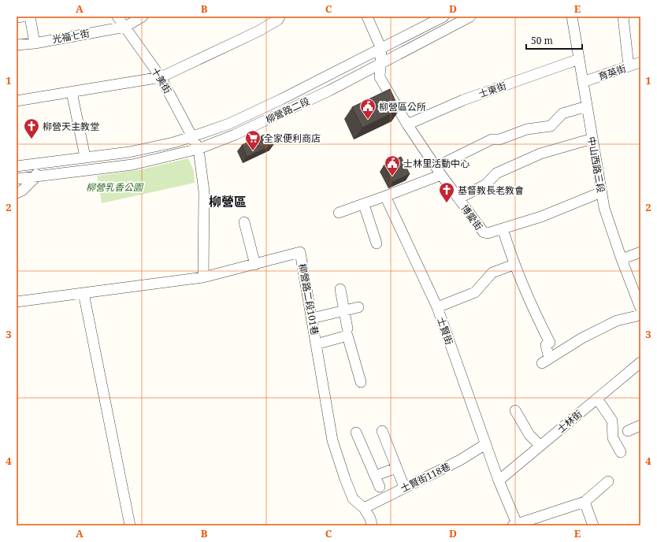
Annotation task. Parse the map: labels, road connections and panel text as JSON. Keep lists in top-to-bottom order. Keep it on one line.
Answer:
{"streets":{"street":["光福七街","育英街","十美街","士東街","柳營路二段","中山西路三段","博愛街","柳營路二段101巷","士賢街","士林街","士賢街118巷"]},"crossings":[["光福七街","十美街"],["育英街","中山西路三段"],["十美街","柳營路二段"],["士東街","中山西路三段"],["士東街","博愛街"],["柳營路二段","博愛街"],["中山西路三段","博愛街"],["柳營路二段101巷","士賢街118巷"],["士賢街","士林街"],["士賢街","士賢街118巷"]],"districts":["柳營區"],"parks":["柳營乳香公園"],"places":{"public building":["柳營區公所","士林里活動中心"],"church":["柳營天主教堂","基督教長老教會"],"supermarket":["全家便利商店"]},"scale_bar":"50 m","grid":{"columns":["A","B","C","D","E"],"rows":["1","2","3","4"]}}
